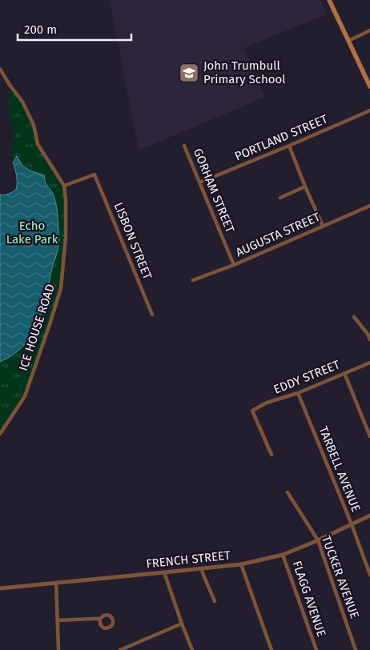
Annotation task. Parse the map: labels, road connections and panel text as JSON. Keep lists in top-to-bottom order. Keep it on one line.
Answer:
{"streets":{"street":["PORTLAND STREET","GORHAM STREET","AUGUSTA STREET","LISBON STREET","ICE HOUSE ROAD","EDDY STREET","TARBELL AVENUE","FRENCH STREET","TUCKER AVENUE","FLAGG AVENUE"]},"crossings":[["PORTLAND STREET","GORHAM STREET"],["GORHAM STREET","AUGUSTA STREET"],["LISBON STREET","ICE HOUSE ROAD"],["EDDY STREET","TARBELL AVENUE"],["TARBELL AVENUE","FRENCH STREET"],["FRENCH STREET","TUCKER AVENUE"],["FRENCH STREET","FLAGG AVENUE"]],"parks":["Echo Lake Park"],"places":{"school or university":["John Trumbull Primary School"]},"scale_bar":"200 m"}
